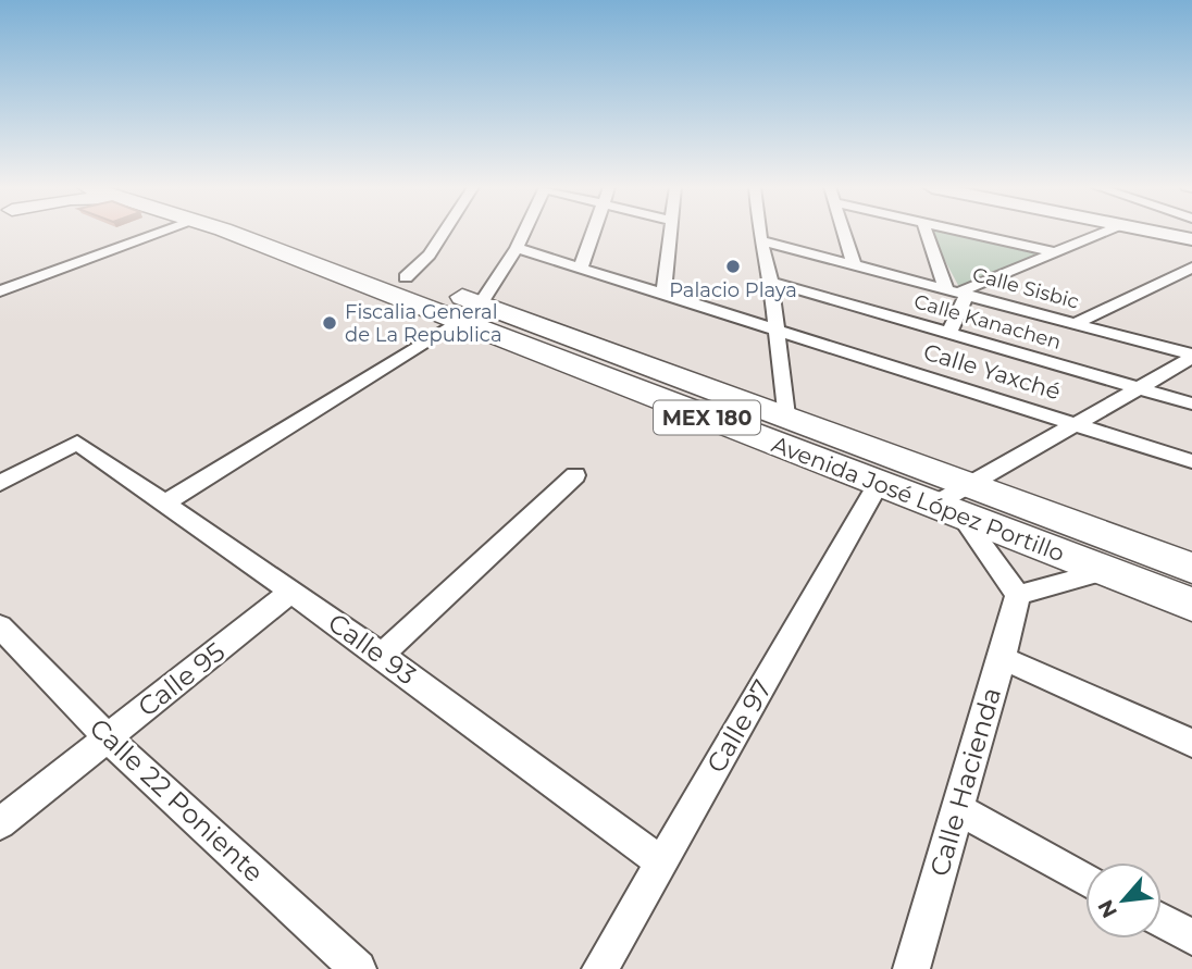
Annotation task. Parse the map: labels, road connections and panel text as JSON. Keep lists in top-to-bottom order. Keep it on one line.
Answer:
{"streets":{"main road":["MEX 180","Avenida José López Portillo"],"street":["Calle Sisbic","Calle Kanachen","Calle Yaxché","Calle 93","Calle 95","Calle 97","Calle Hacienda","Calle 22 Poniente"]},"crossings":[["Avenida José López Portillo","Calle 97"],["Calle 93","Calle 95"],["Calle 93","Calle 97"],["Calle 95","Calle 22 Poniente"]],"places":["Palacio Playa","Fiscalia General de La Republica"],"north":"bottom left"}
